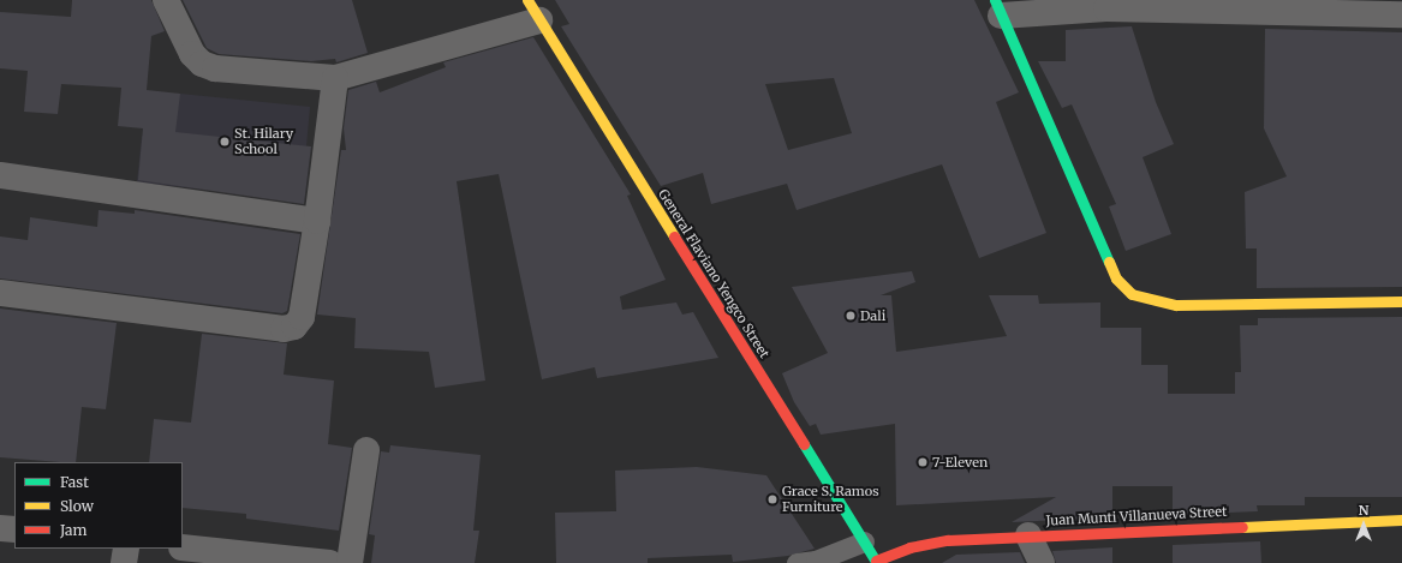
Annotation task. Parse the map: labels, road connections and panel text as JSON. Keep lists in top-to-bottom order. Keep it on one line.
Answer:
{"streets":{"street":["General Flaviano Yengco Street","Juan Munti Villanueva Street"]},"crossings":[["General Flaviano Yengco Street","Juan Munti Villanueva Street"]],"places":["St. Hilary School","Dali","7-Eleven","Grace S. Ramos Furniture"],"legend":["Fast","Slow","Jam"],"north":"top"}
